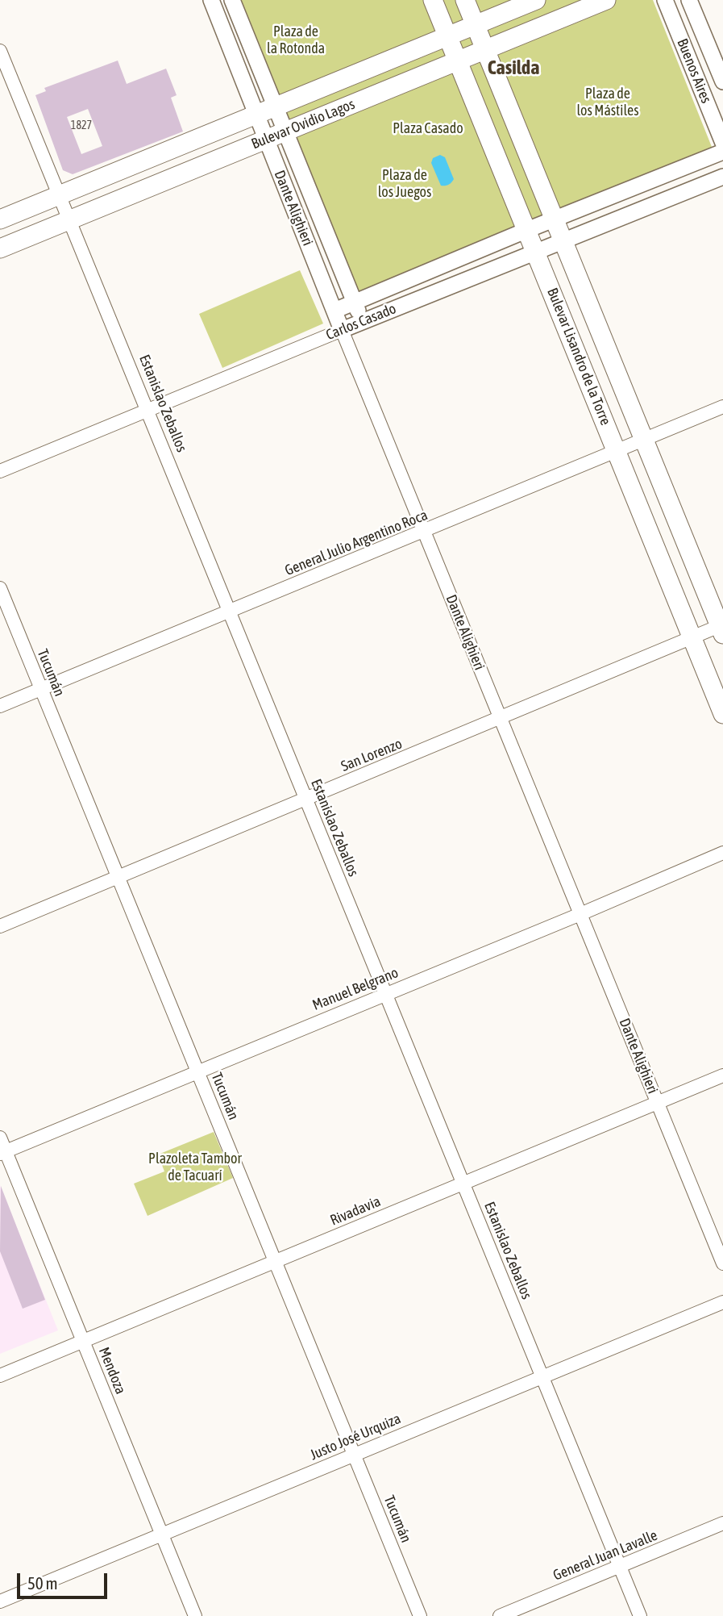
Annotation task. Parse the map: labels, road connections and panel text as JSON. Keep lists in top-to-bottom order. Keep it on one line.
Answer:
{"streets":{"main road":["Bulevar Ovidio Lagos","Bulevar Lisandro de la Torre"],"street":["Buenos Aires","Dante Alighieri","Carlos Casado","Estanislao Zeballos","General Julio Argentino Roca","Tucumán","San Lorenzo","Manuel Belgrano","Rivadavia","Mendoza","Justo José Urquiza","General Juan Lavalle"]},"crossings":[["Bulevar Ovidio Lagos","Dante Alighieri"],["Bulevar Ovidio Lagos","Bulevar Lisandro de la Torre"],["Bulevar Ovidio Lagos","Estanislao Zeballos"],["Dante Alighieri","Carlos Casado"],["Dante Alighieri","General Julio Argentino Roca"],["Dante Alighieri","San Lorenzo"],["Dante Alighieri","Manuel Belgrano"],["Dante Alighieri","Rivadavia"],["Carlos Casado","Bulevar Lisandro de la Torre"],["Carlos Casado","Estanislao Zeballos"],["Bulevar Lisandro de la Torre","General Julio Argentino Roca"],["Bulevar Lisandro de la Torre","San Lorenzo"],["Estanislao Zeballos","General Julio Argentino Roca"],["Estanislao Zeballos","San Lorenzo"],["Estanislao Zeballos","Manuel Belgrano"],["Estanislao Zeballos","Rivadavia"],["Estanislao Zeballos","Justo José Urquiza"],["Estanislao Zeballos","General Juan Lavalle"],["General Julio Argentino Roca","Tucumán"],["Tucumán","San Lorenzo"],["Tucumán","Manuel Belgrano"],["Tucumán","Rivadavia"],["Tucumán","Justo José Urquiza"],["Manuel Belgrano","Mendoza"],["Rivadavia","Mendoza"],["Mendoza","Justo José Urquiza"]],"districts":["Casilda"],"parks":["Plaza de la Rotonda","Plaza de los Mástiles","Plaza Casado","Plaza de los Juegos","Plazoleta Tambor de Tacuarí"],"house_numbers":["1827"],"scale_bar":"50 m"}
